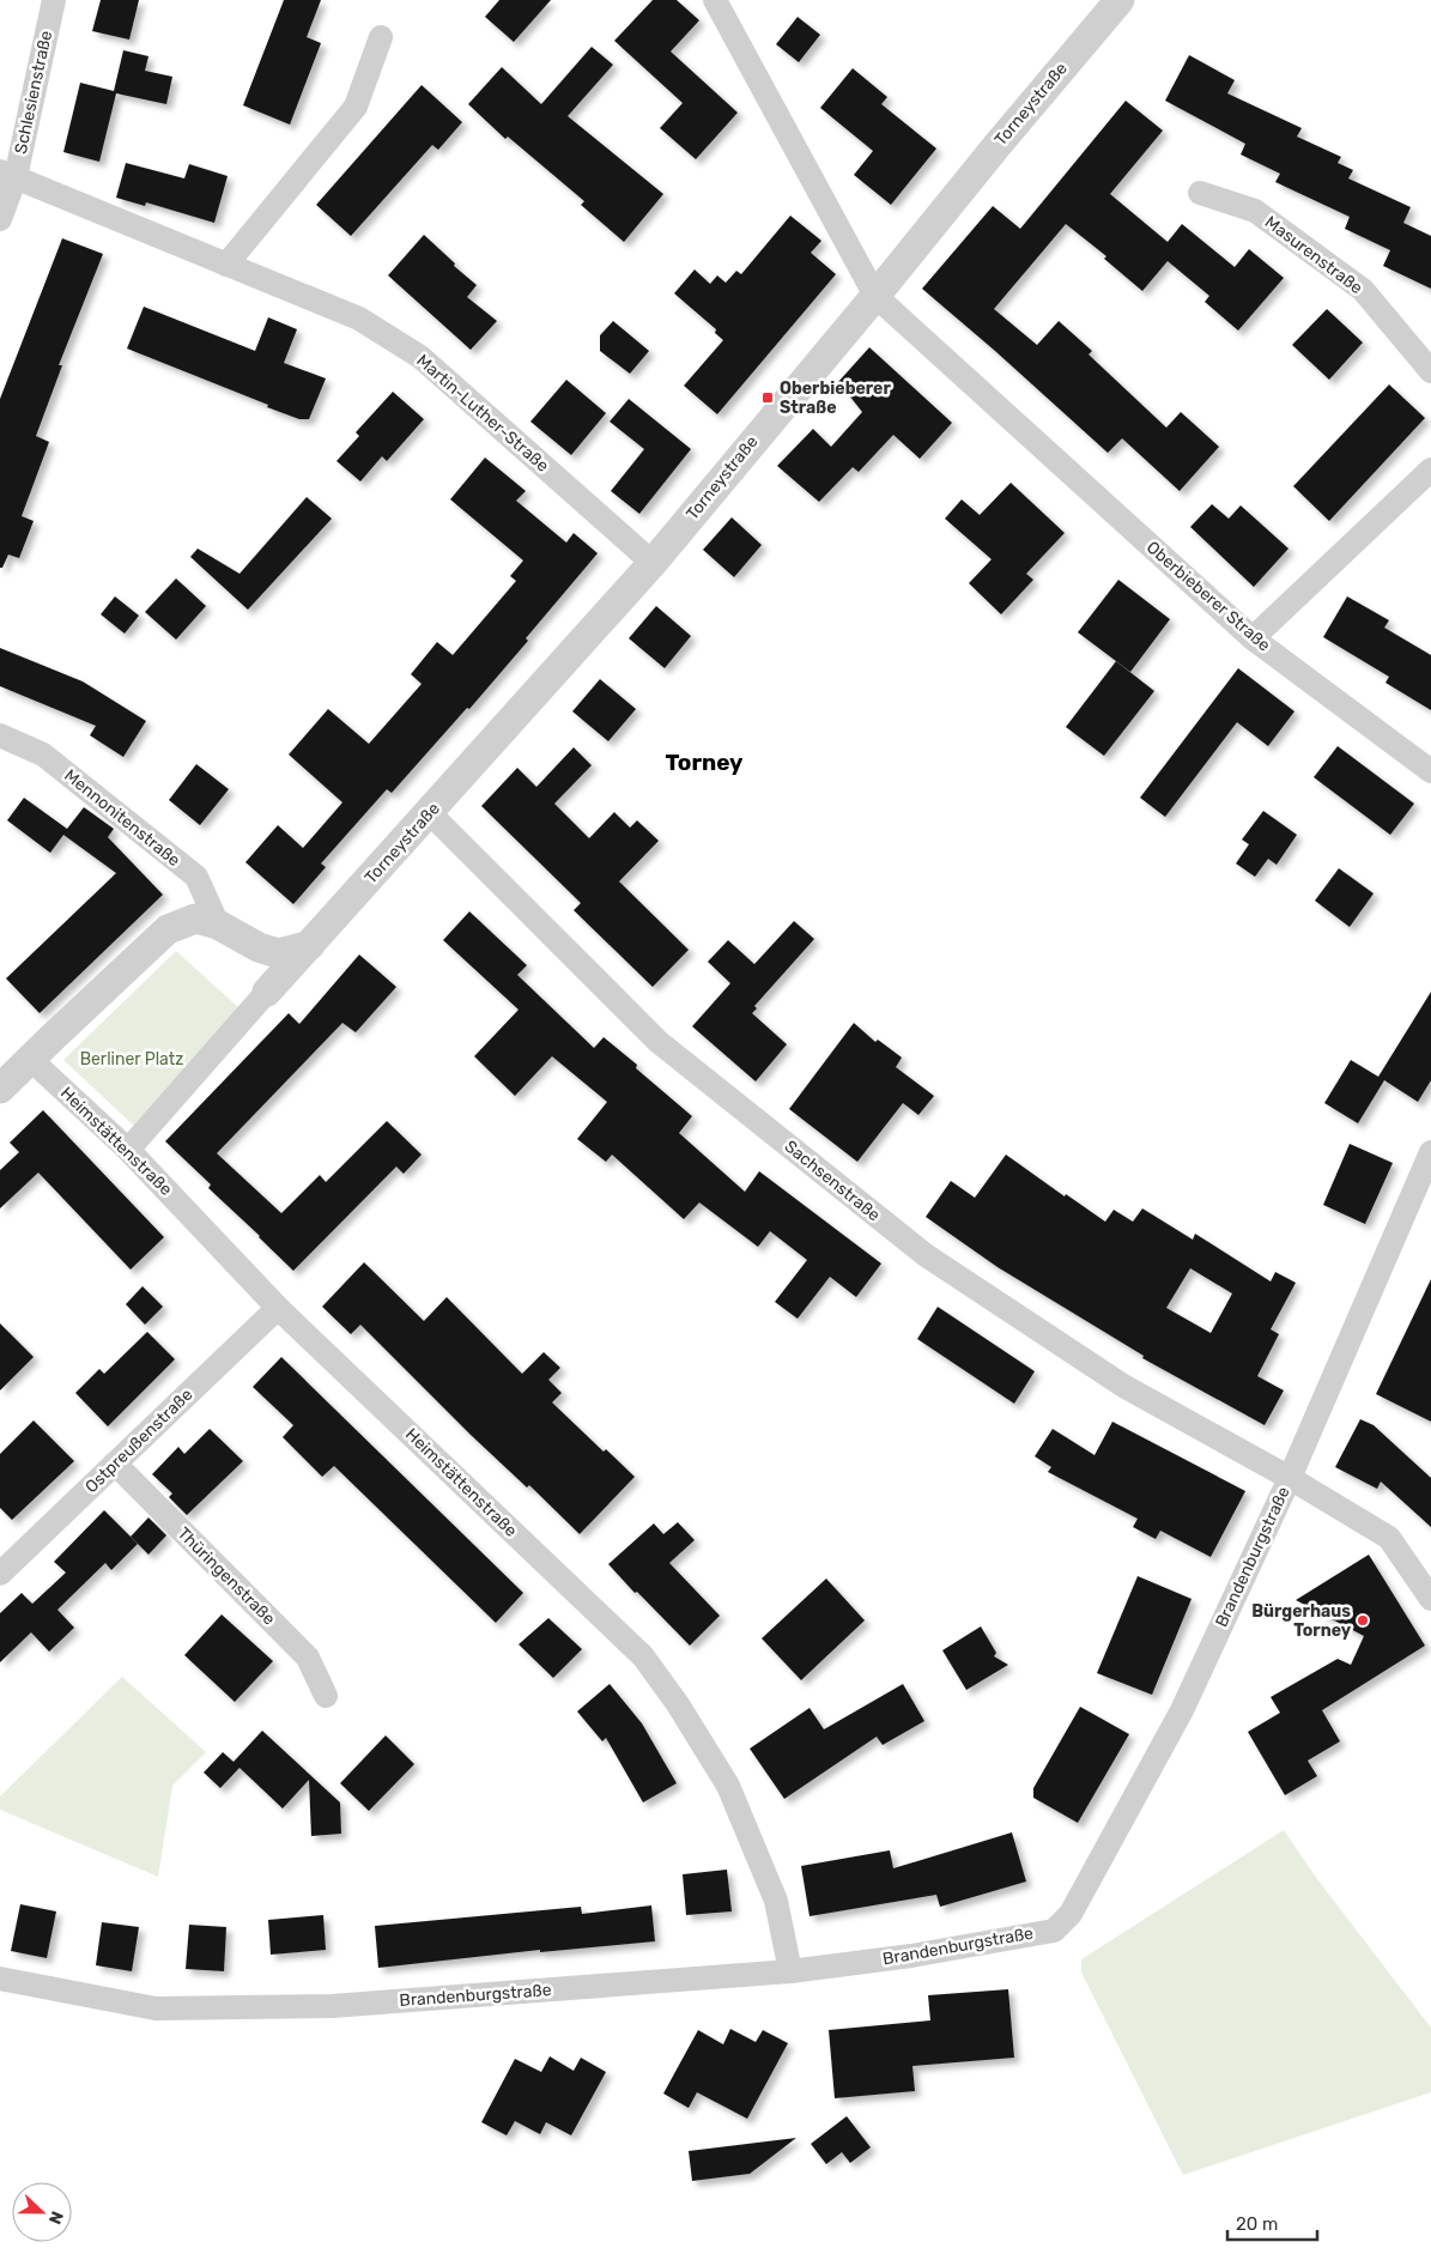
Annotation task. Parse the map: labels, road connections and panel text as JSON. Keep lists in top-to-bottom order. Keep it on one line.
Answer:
{"streets":{"street":["Schlesienstraße","Torneystraße","Masurenstraße","Martin-Luther-Straße","Oberbieberer Straße","Mennonitenstraße","Heimstättenstraße","Sachsenstraße","Ostpreußenstraße","Brandenburgstraße","Thüringenstraße"]},"crossings":[["Schlesienstraße","Martin-Luther-Straße"],["Torneystraße","Martin-Luther-Straße"],["Torneystraße","Oberbieberer Straße"],["Torneystraße","Heimstättenstraße"],["Torneystraße","Sachsenstraße"],["Heimstättenstraße","Ostpreußenstraße"],["Heimstättenstraße","Brandenburgstraße"],["Sachsenstraße","Brandenburgstraße"],["Ostpreußenstraße","Thüringenstraße"]],"districts":["Torney"],"parks":["Berliner Platz"],"places":{"transit":["Oberbieberer Straße"],"other":["Bürgerhaus Torney"]},"scale_bar":"20 m","north":"right"}
